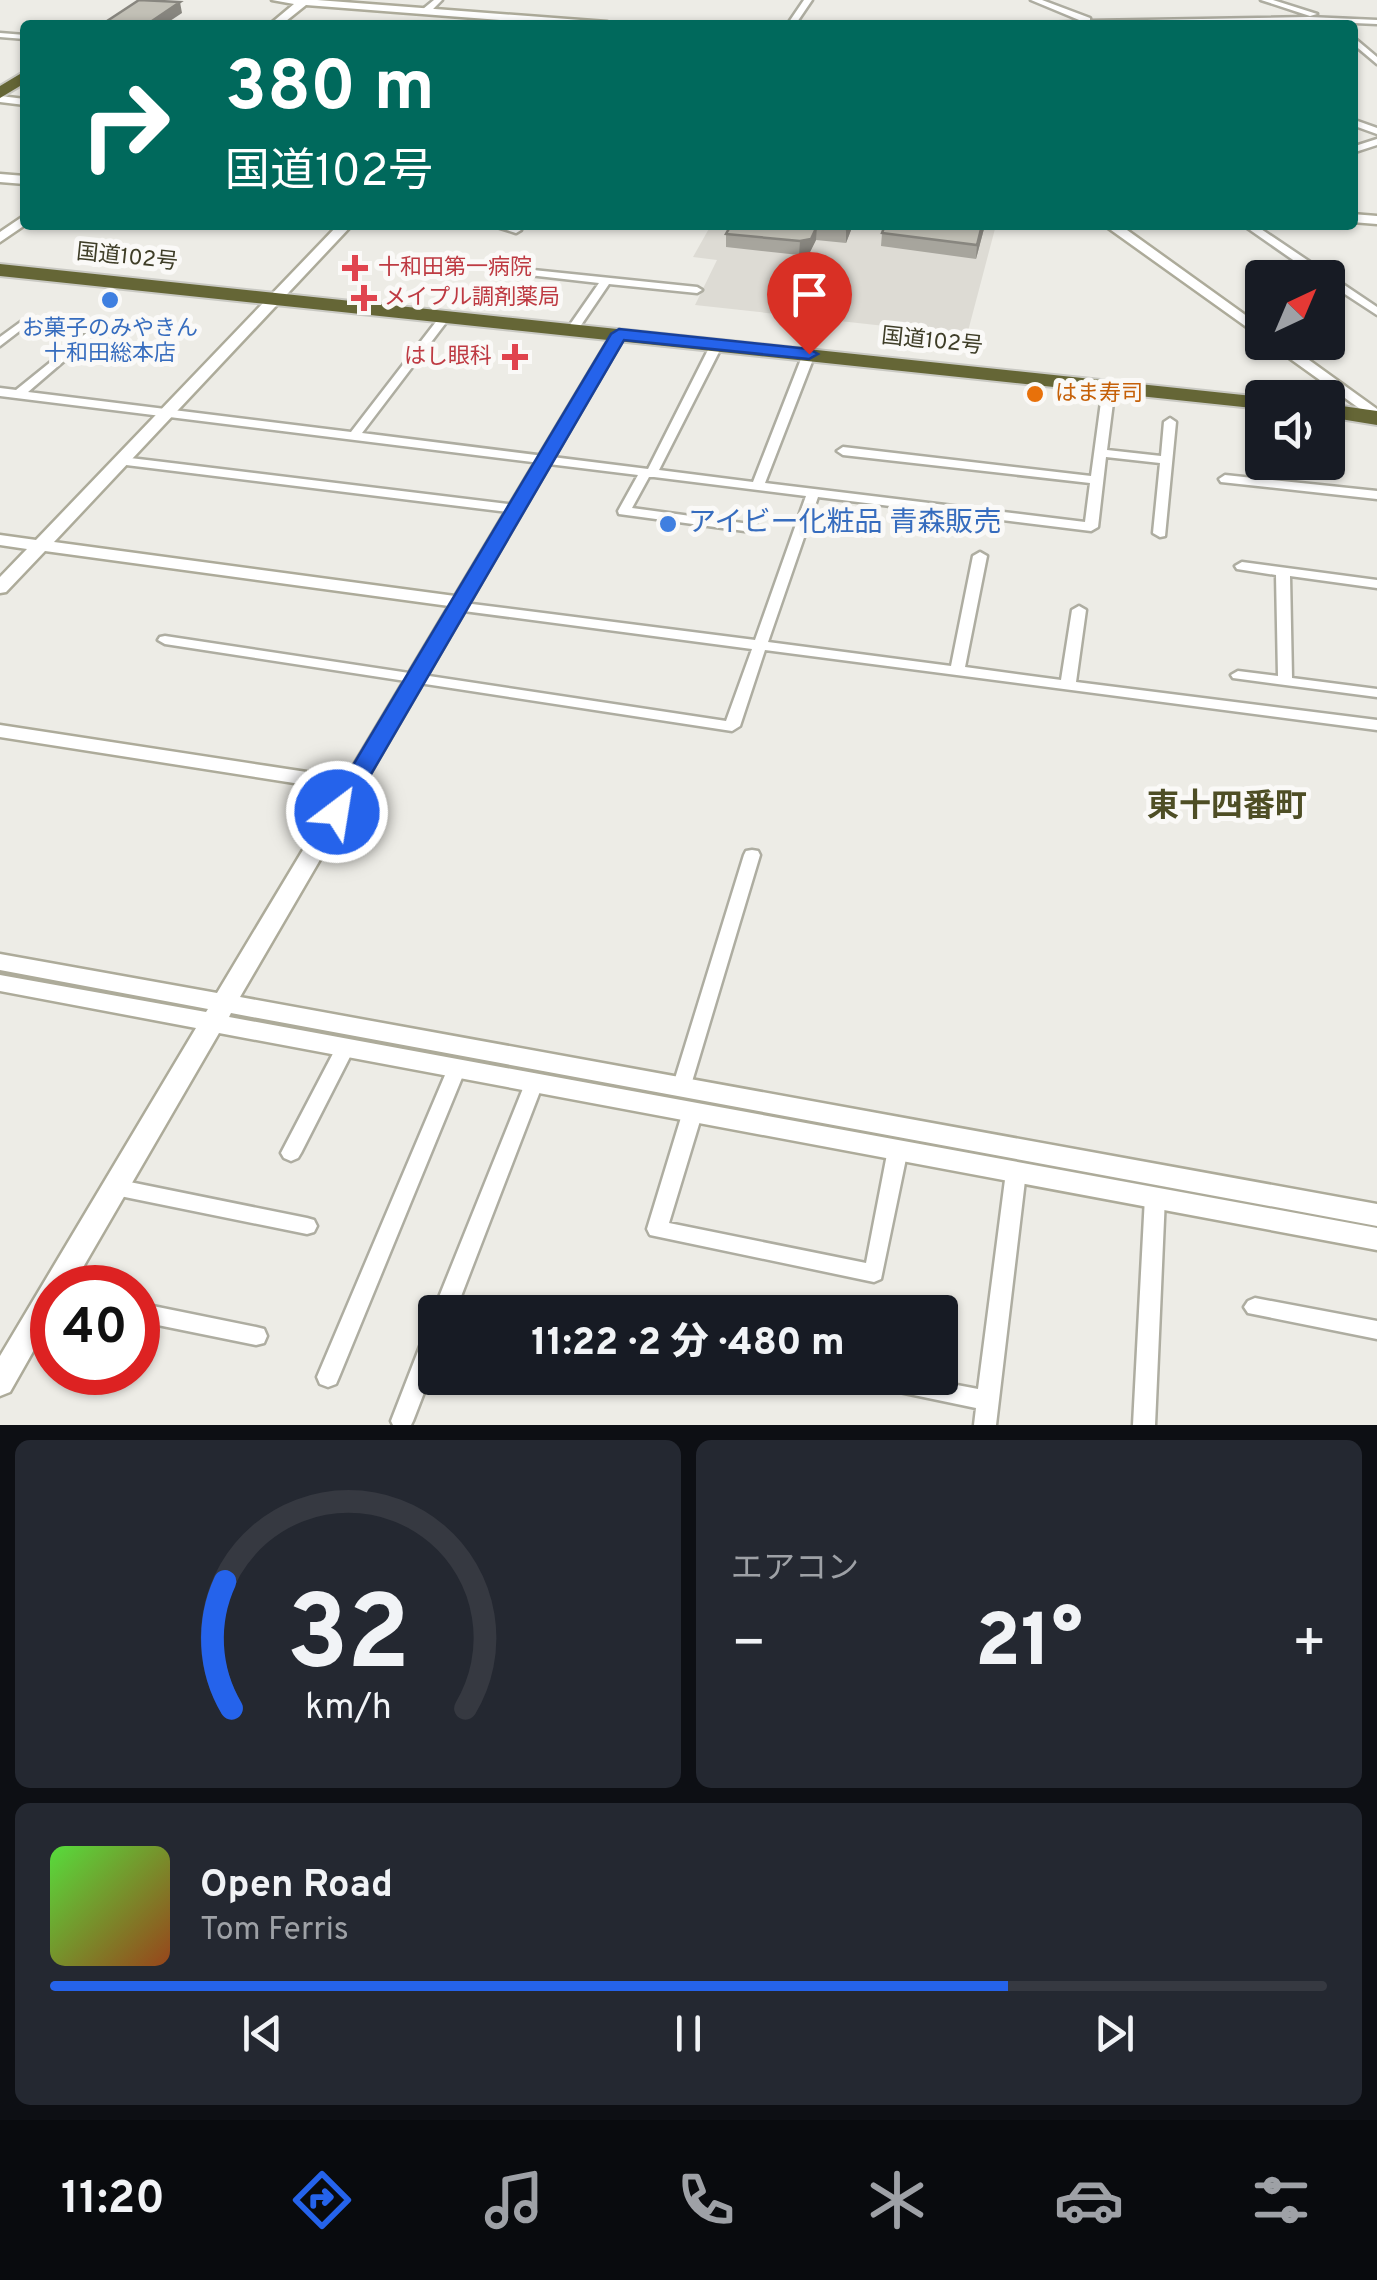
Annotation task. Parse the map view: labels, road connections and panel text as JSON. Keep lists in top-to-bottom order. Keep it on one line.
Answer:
{"streets":{"highway":["国道102号"]},"districts":["東十四番町"],"places":{"health":["十和田第一病院","メイプル調剤薬局","はし眼科"],"other":["お菓子のみやきん 十和田総本店","はま寿司","アイビー化粧品 青森販売"]},"north":"top right","page":{"turn":["380 m","国道102号"],"limit":"40","trip":"11:22 · 2 分 · 480 m","tile":"エアコン","heat":["−","21°","+"],"song":["Open Road","Tom Ferris"],"tabs":"11:20","gauge":["32","km/h"]}}
